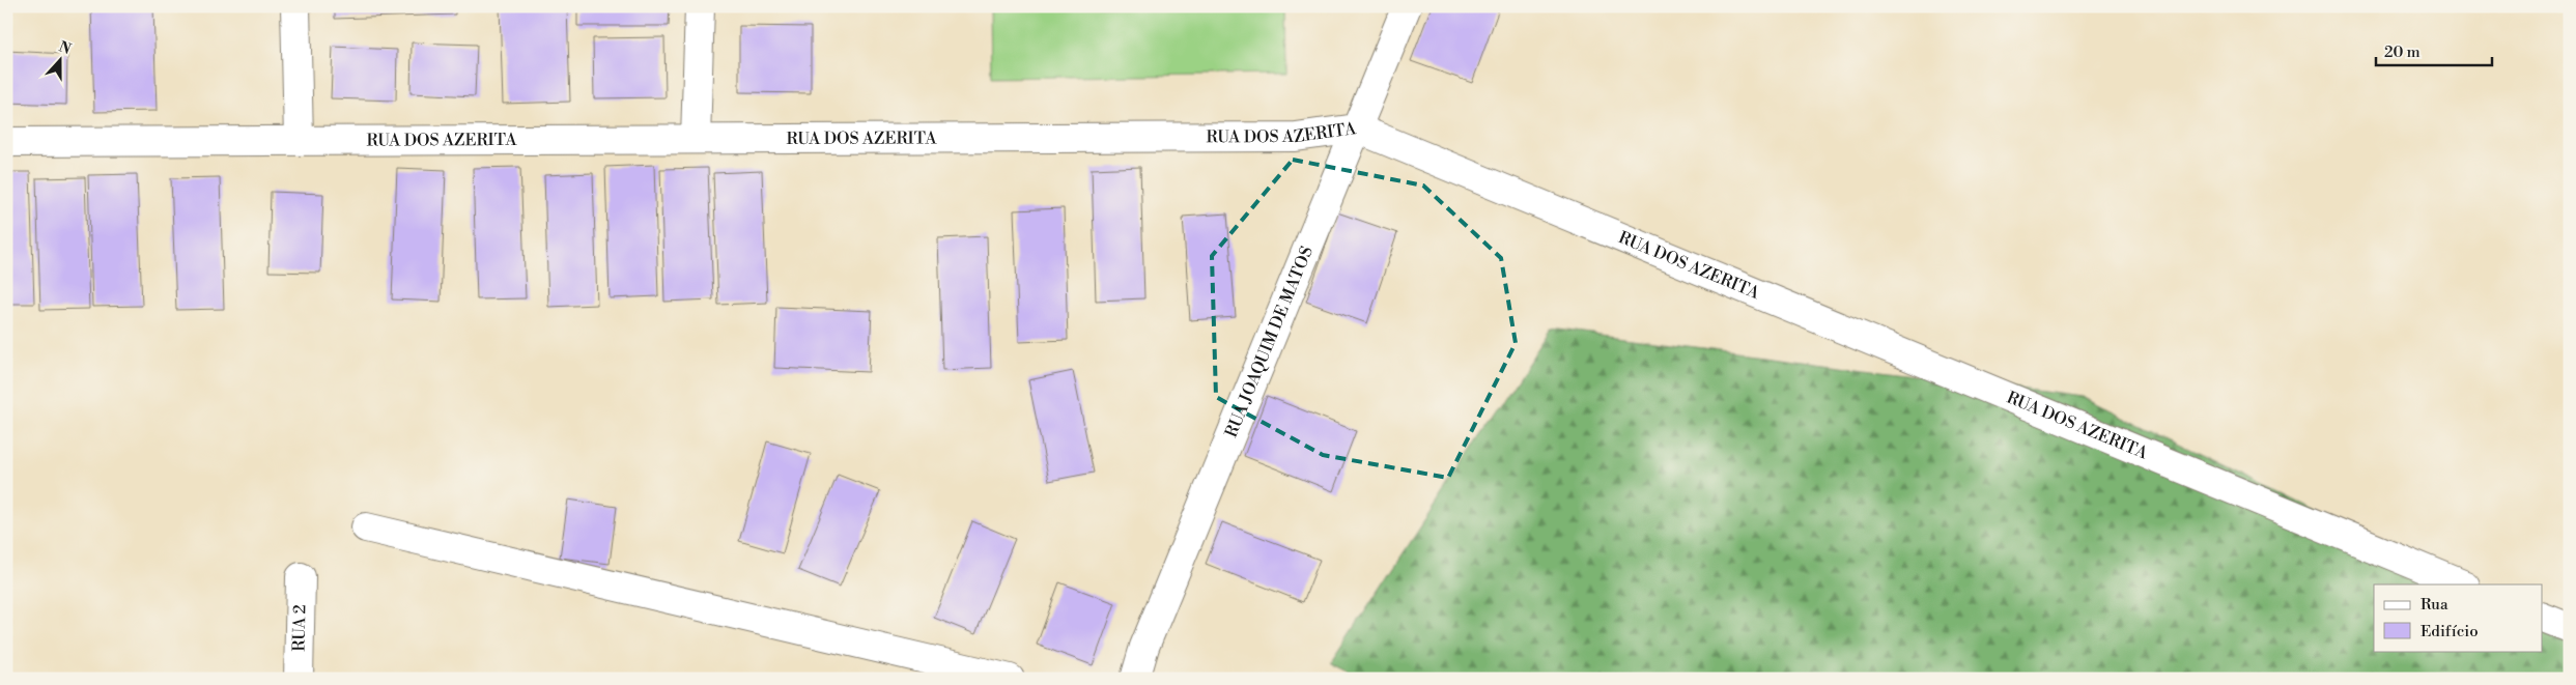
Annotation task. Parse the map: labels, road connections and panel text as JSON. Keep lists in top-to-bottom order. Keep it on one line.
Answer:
{"streets":{"street":["RUA DOS AZERITA","RUA JOAQUIM DE MATOS","RUA 2"]},"crossings":[["RUA DOS AZERITA","RUA JOAQUIM DE MATOS"]],"legend":["Rua","Edifício"],"scale_bar":"20 m","north":"top"}
